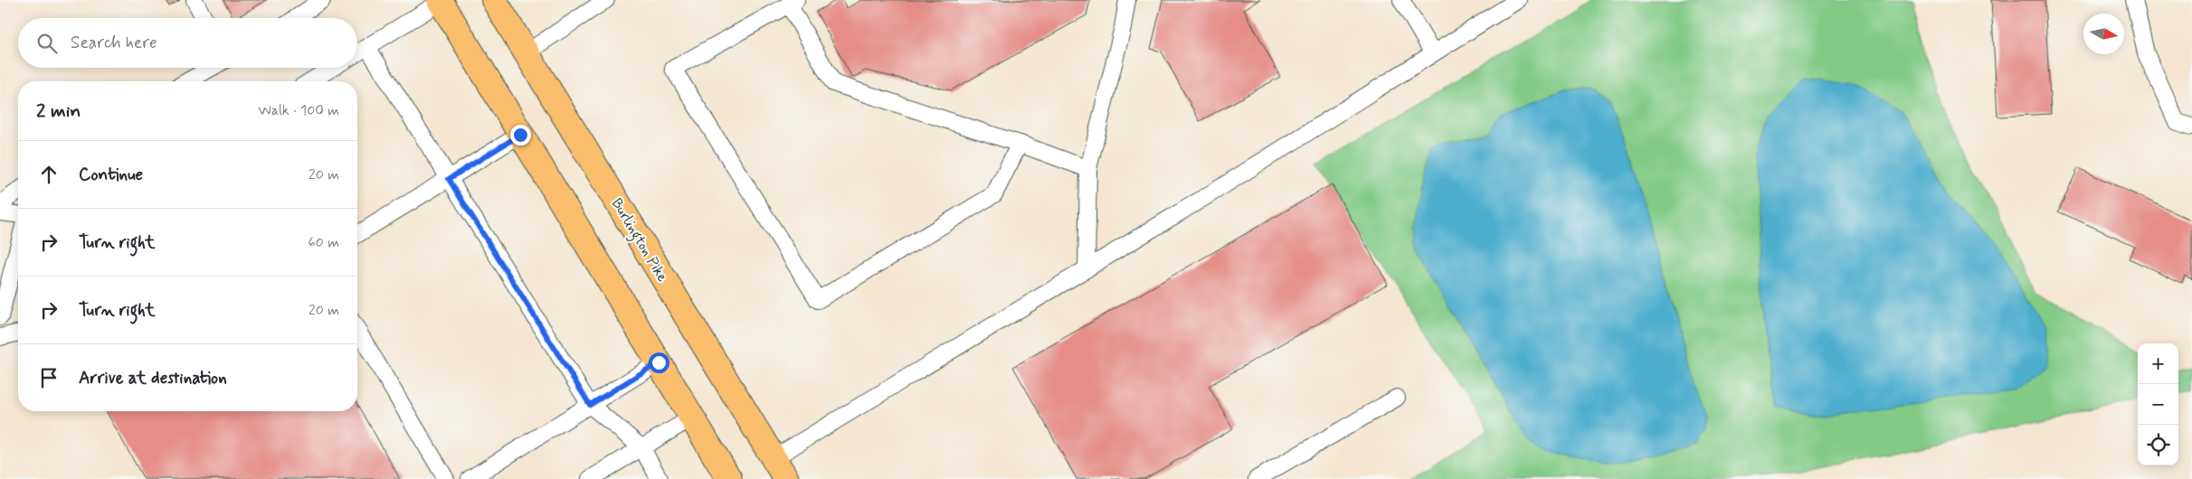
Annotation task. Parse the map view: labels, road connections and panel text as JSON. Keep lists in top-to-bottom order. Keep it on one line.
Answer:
{"streets":{"highway":["Burlington Pike"]},"north":"right","page":{"search":"Search here","heading":["2 min","Walk · 100 m"],"list":[["Continue","20 m"],["Turn right","60 m"],["Turn right","20 m"],"Arrive at destination"],"map_buttons":["+","−"]}}
